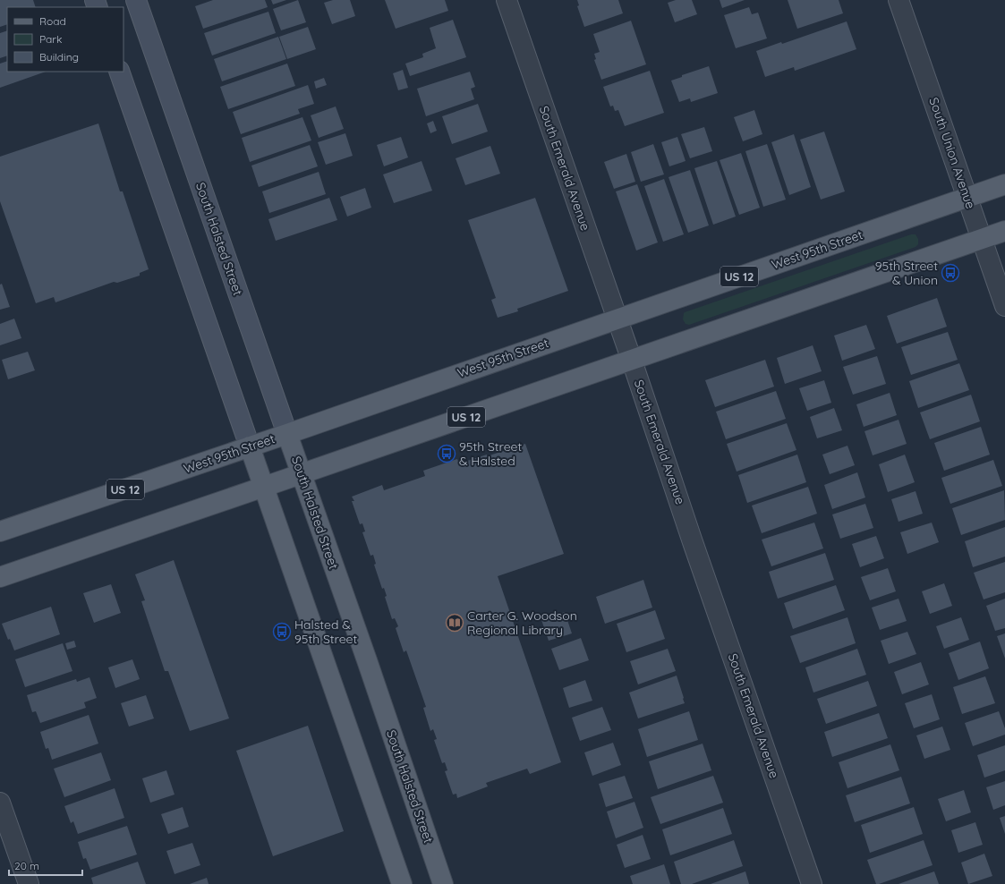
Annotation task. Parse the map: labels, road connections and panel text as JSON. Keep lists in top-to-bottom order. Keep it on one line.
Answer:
{"streets":{"main road":["South Halsted Street","West 95th Street","US 12"],"street":["South Union Avenue","South Emerald Avenue"]},"crossings":[["South Union Avenue","West 95th Street"],["South Union Avenue","US 12"],["South Emerald Avenue","West 95th Street"],["South Emerald Avenue","US 12"],["South Halsted Street","West 95th Street"],["South Halsted Street","US 12"]],"places":{"bus stop":["95th Street & Union","95th Street & Halsted","Halsted & 95th Street"],"library":["Carter G. Woodson Regional Library"]},"legend":["Road","Park","Building"],"scale_bar":"20 m"}
